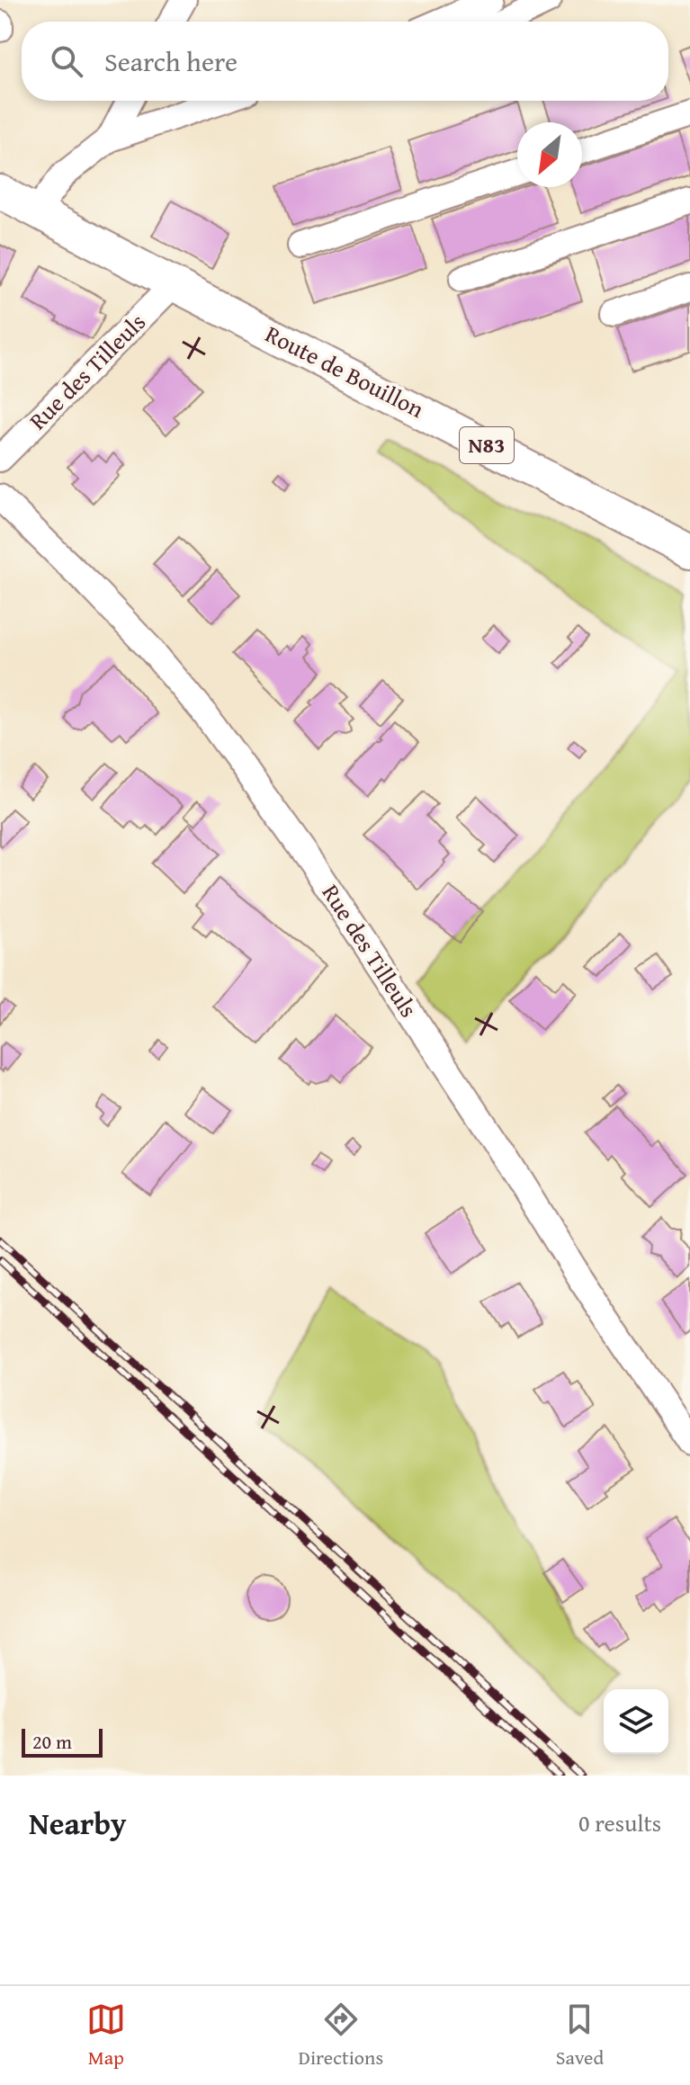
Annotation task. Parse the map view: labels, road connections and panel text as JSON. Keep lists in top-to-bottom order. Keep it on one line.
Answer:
{"streets":{"main road":["Route de Bouillon","N83"],"street":["Rue des Tilleuls"]},"crossings":[["Rue des Tilleuls","Route de Bouillon"]],"scale_bar":"20 m","north":"bottom left","page":{"search":"Search here","scale":"20 m","heading":["Nearby","0 results"],"nav":["Map","Directions","Saved"]}}
